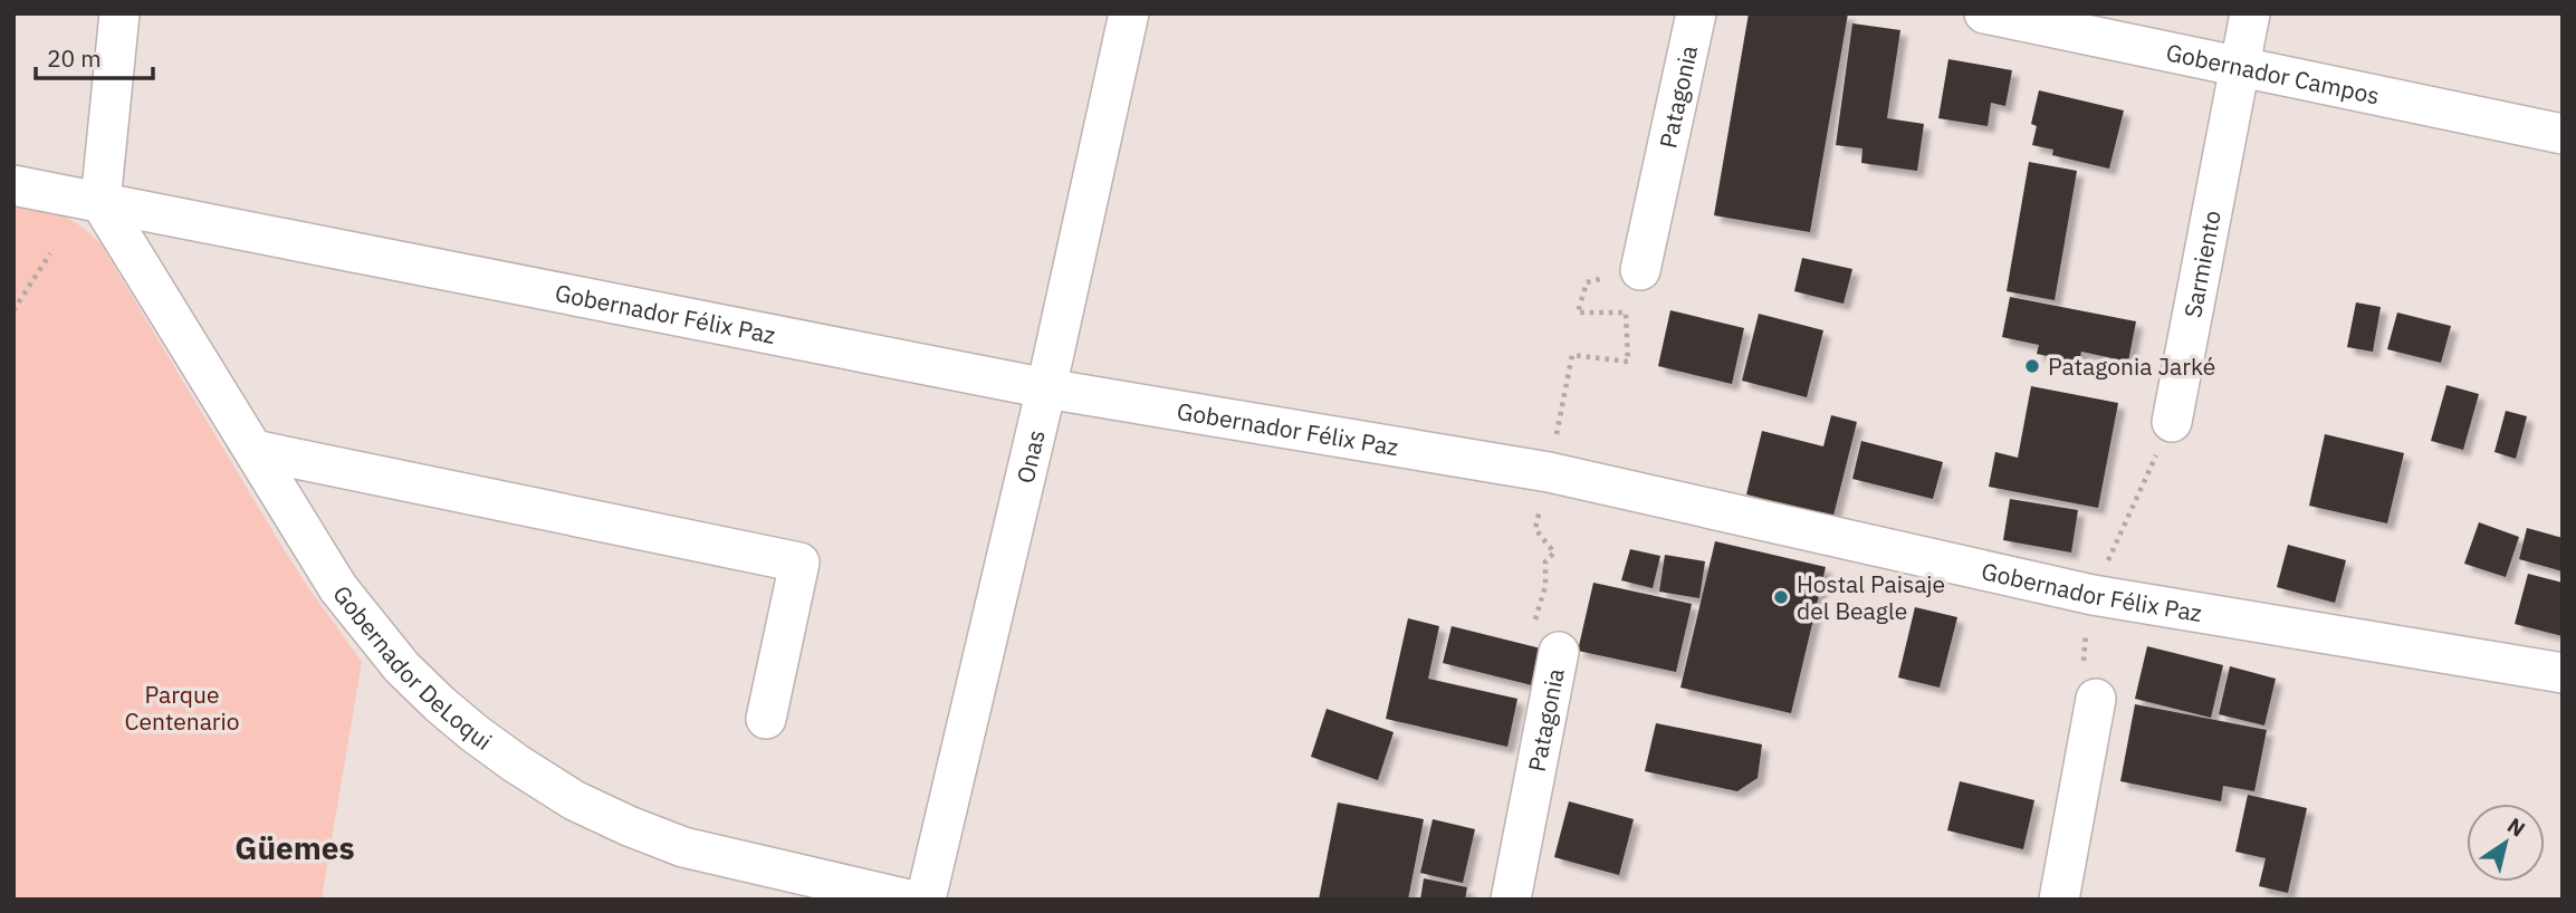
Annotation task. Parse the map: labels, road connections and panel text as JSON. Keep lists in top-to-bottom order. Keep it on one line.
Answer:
{"streets":{"street":["Gobernador Campos","Patagonia","Sarmiento","Gobernador Félix Paz","Onas","Gobernador DeLoqui"]},"crossings":[["Gobernador Campos","Sarmiento"],["Patagonia","Gobernador Félix Paz"],["Gobernador Félix Paz","Onas"],["Gobernador Félix Paz","Gobernador DeLoqui"]],"districts":["Güemes"],"parks":["Parque Centenario"],"places":["Patagonia Jarké","Hostal Paisaje del Beagle"],"scale_bar":"20 m","north":"top right"}
